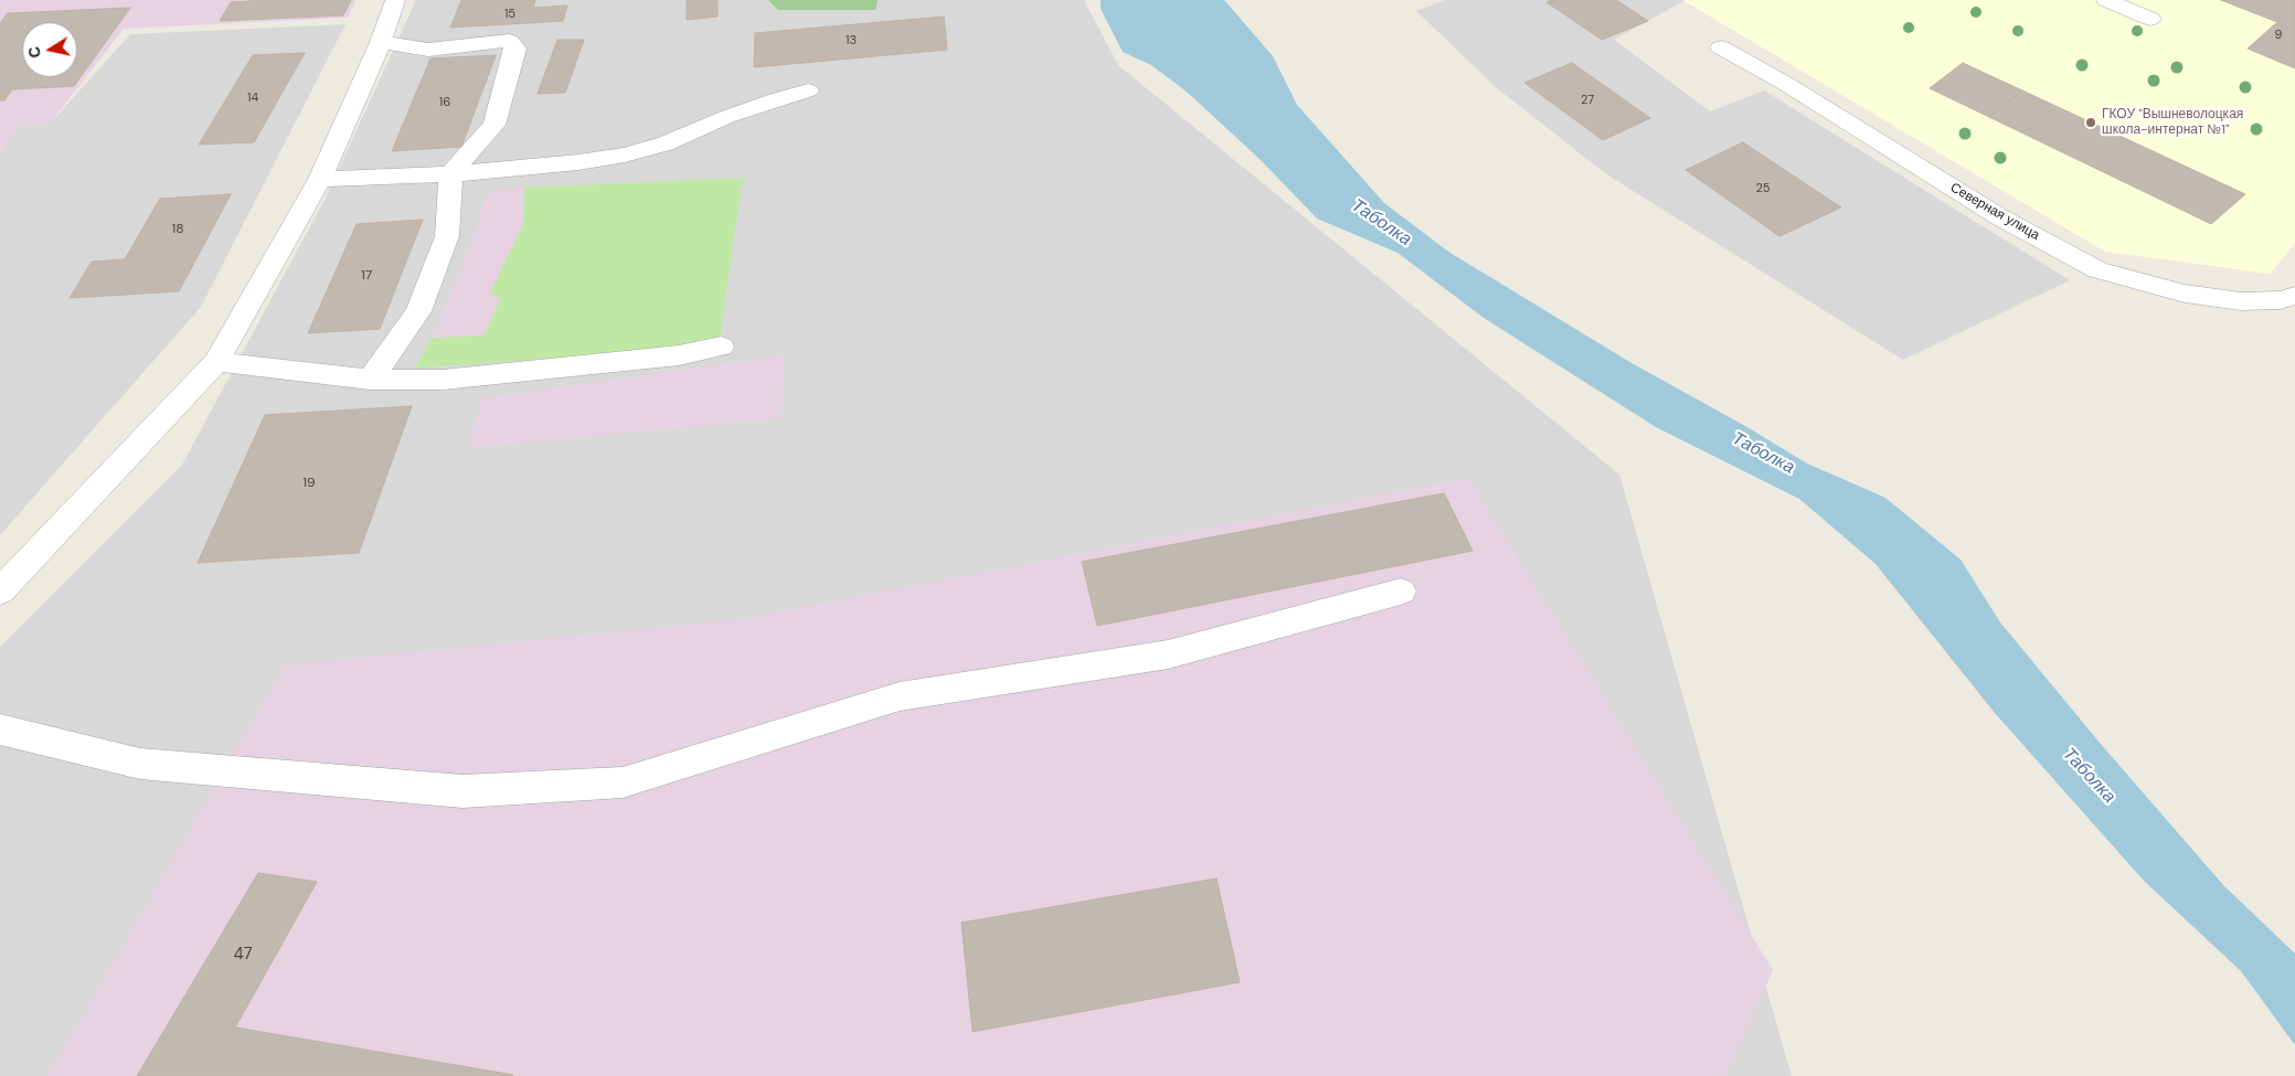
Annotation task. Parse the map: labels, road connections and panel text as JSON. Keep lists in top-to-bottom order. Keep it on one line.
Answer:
{"streets":{"street":["Северная улица"]},"water":["Таболка"],"places":["ГКОУ \"Вышневолоцкая школа-интернат №1\""],"house_numbers":["15","9","13","14","27","16","25","18","17","19","47"],"north":"left"}
